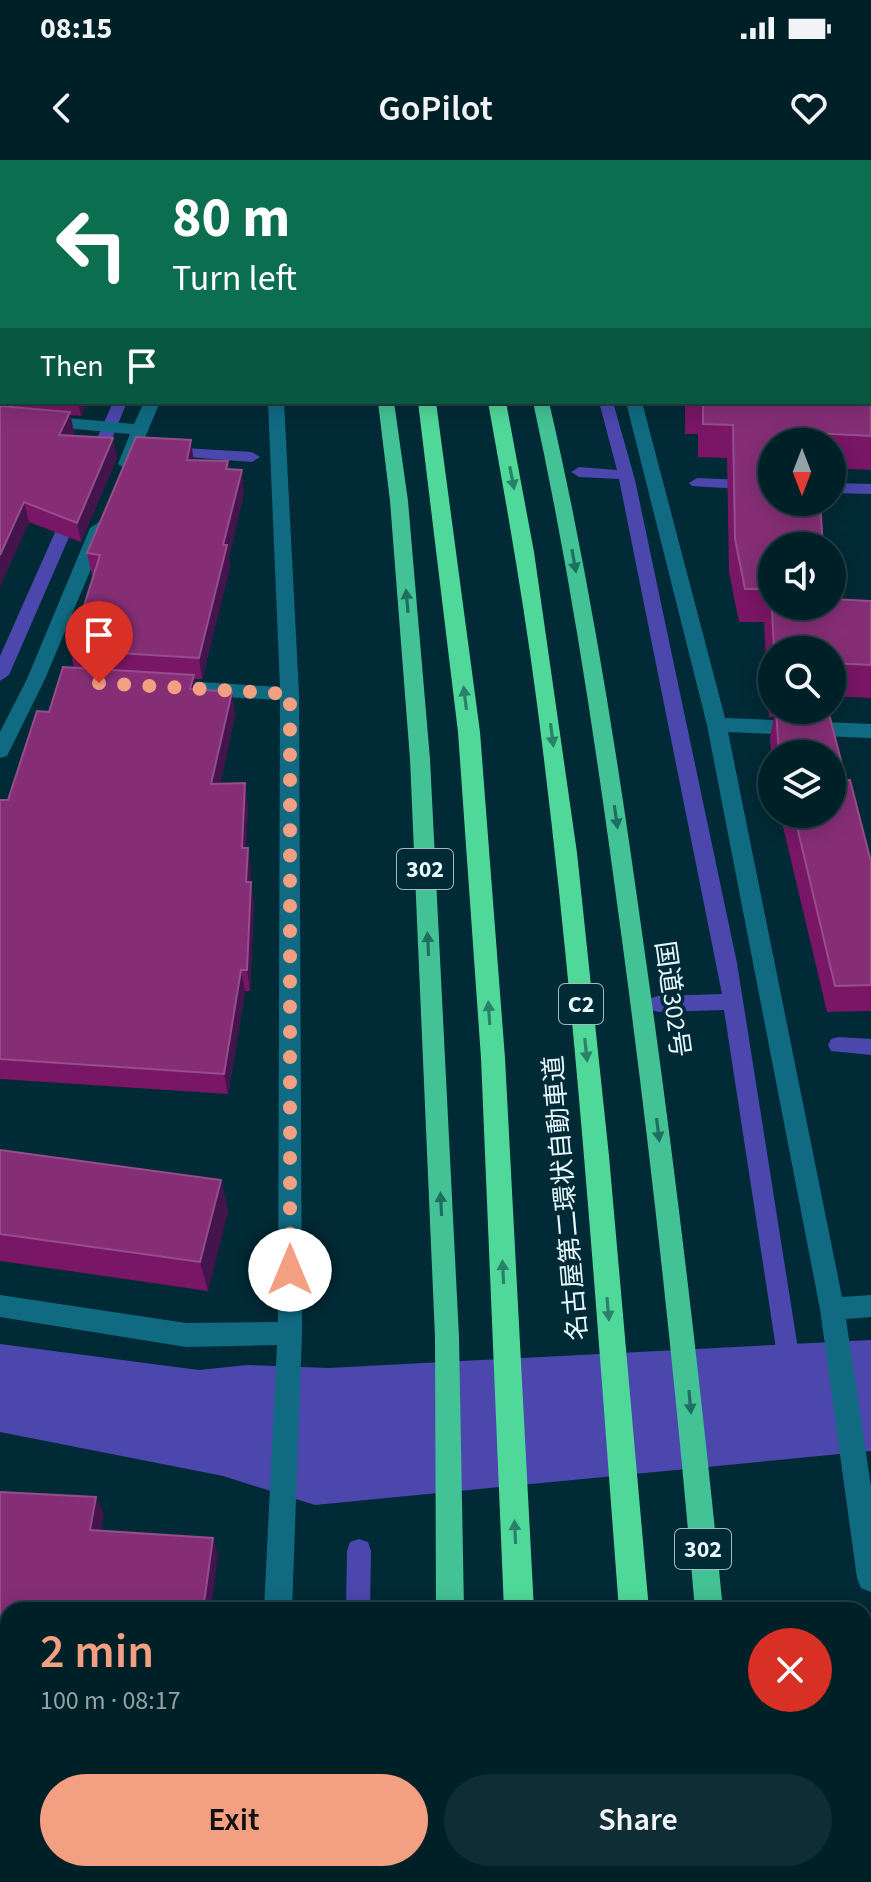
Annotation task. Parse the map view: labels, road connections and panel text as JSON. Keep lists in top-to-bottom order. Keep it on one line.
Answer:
{"streets":{"highway":["302","国道302号","C2","名古屋第二環状自動車道"]},"north":"bottom","page":{"status":"08:15","header":"GoPilot","turn":["80 m","Turn left"],"then":"Then","heading":["2 min","100 m · 08:17"],"buttons":["Exit","Share"]}}
